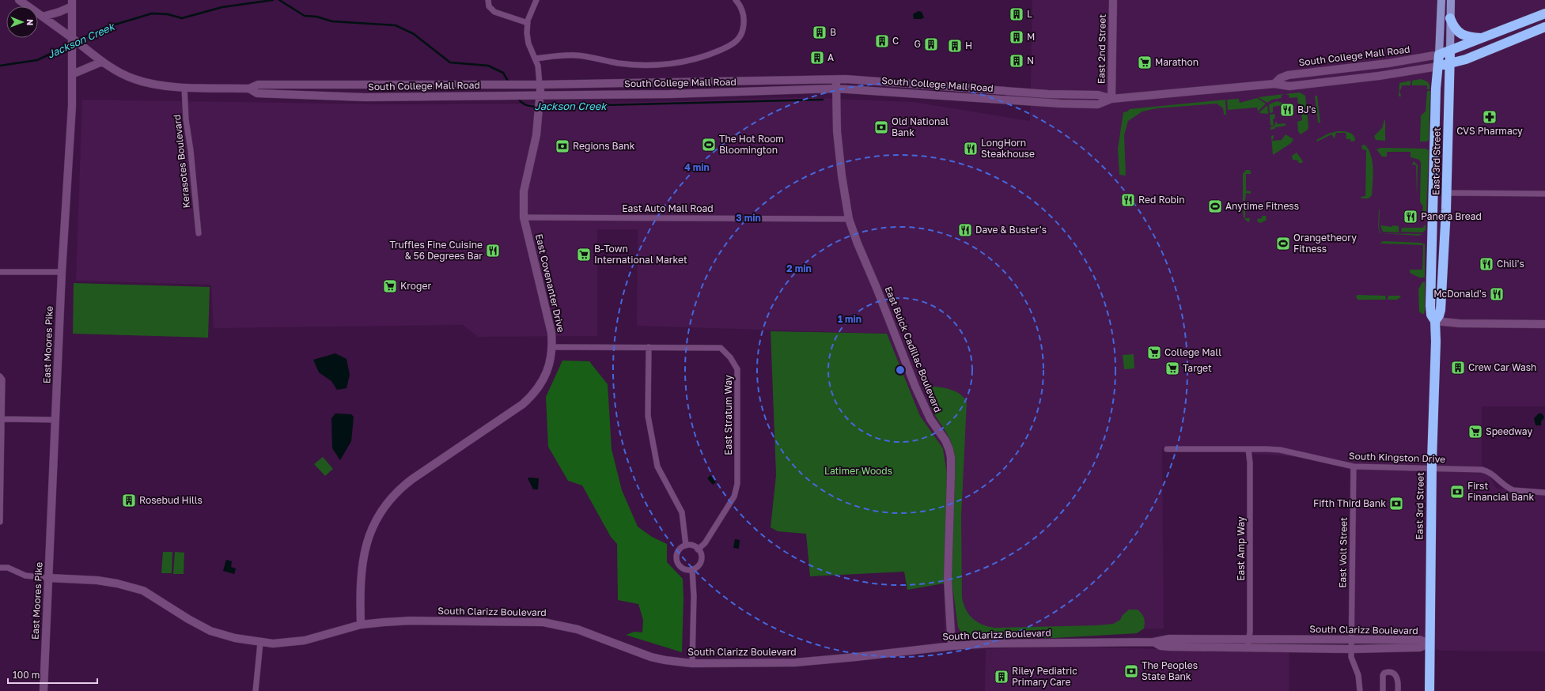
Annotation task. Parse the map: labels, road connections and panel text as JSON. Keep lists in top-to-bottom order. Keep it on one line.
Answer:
{"streets":{"highway":["East 3rd Street"],"main road":["East 2nd Street","South College Mall Road","East Covenanter Drive","East Moores Pike","East Buick Cadillac Boulevard","South Clarizz Boulevard"],"street":["Kerasotes Boulevard","East Auto Mall Road","East Stratum Way","South Kingston Drive","East Amp Way","East Volt Street"]},"crossings":[["East 2nd Street","South College Mall Road"],["South College Mall Road","Kerasotes Boulevard"],["South College Mall Road","East 3rd Street"],["South College Mall Road","East Covenanter Drive"],["South College Mall Road","East Moores Pike"],["South College Mall Road","East Buick Cadillac Boulevard"],["East 3rd Street","South Kingston Drive"],["East 3rd Street","South Clarizz Boulevard"],["East Auto Mall Road","East Covenanter Drive"],["East Auto Mall Road","East Buick Cadillac Boulevard"],["East Covenanter Drive","East Stratum Way"],["East Covenanter Drive","South Clarizz Boulevard"],["East Moores Pike","South Clarizz Boulevard"],["East Buick Cadillac Boulevard","South Clarizz Boulevard"],["South Kingston Drive","East Amp Way"],["South Kingston Drive","East Volt Street"],["East Amp Way","South Clarizz Boulevard"],["East Volt Street","South Clarizz Boulevard"]],"water":["Jackson Creek"],"parks":["Latimer Woods"],"places":{"building":["L","B","M","C","G","H","A","N","Crew Car Wash","Rosebud Hills","Riley Pediatric Primary Care"],"supermarket":["Marathon","B-Town International Market","Kroger","College Mall","Target","Speedway"],"restaurant":["BJ's","LongHorn Steakhouse","Red Robin","Panera Bread","Dave & Buster's","Truffles Fine Cuisine & 56 Degrees Bar","Chili's","McDonald's"],"pharmacy":["CVS Pharmacy"],"bank":["Old National Bank","Regions Bank","First Financial Bank","Fifth Third Bank","The Peoples State Bank"],"sports":["The Hot Room Bloomington","Anytime Fitness","Orangetheory Fitness"]},"scale_bar":"100 m","north":"right","rings":["4 min","3 min","2 min","1 min"]}
